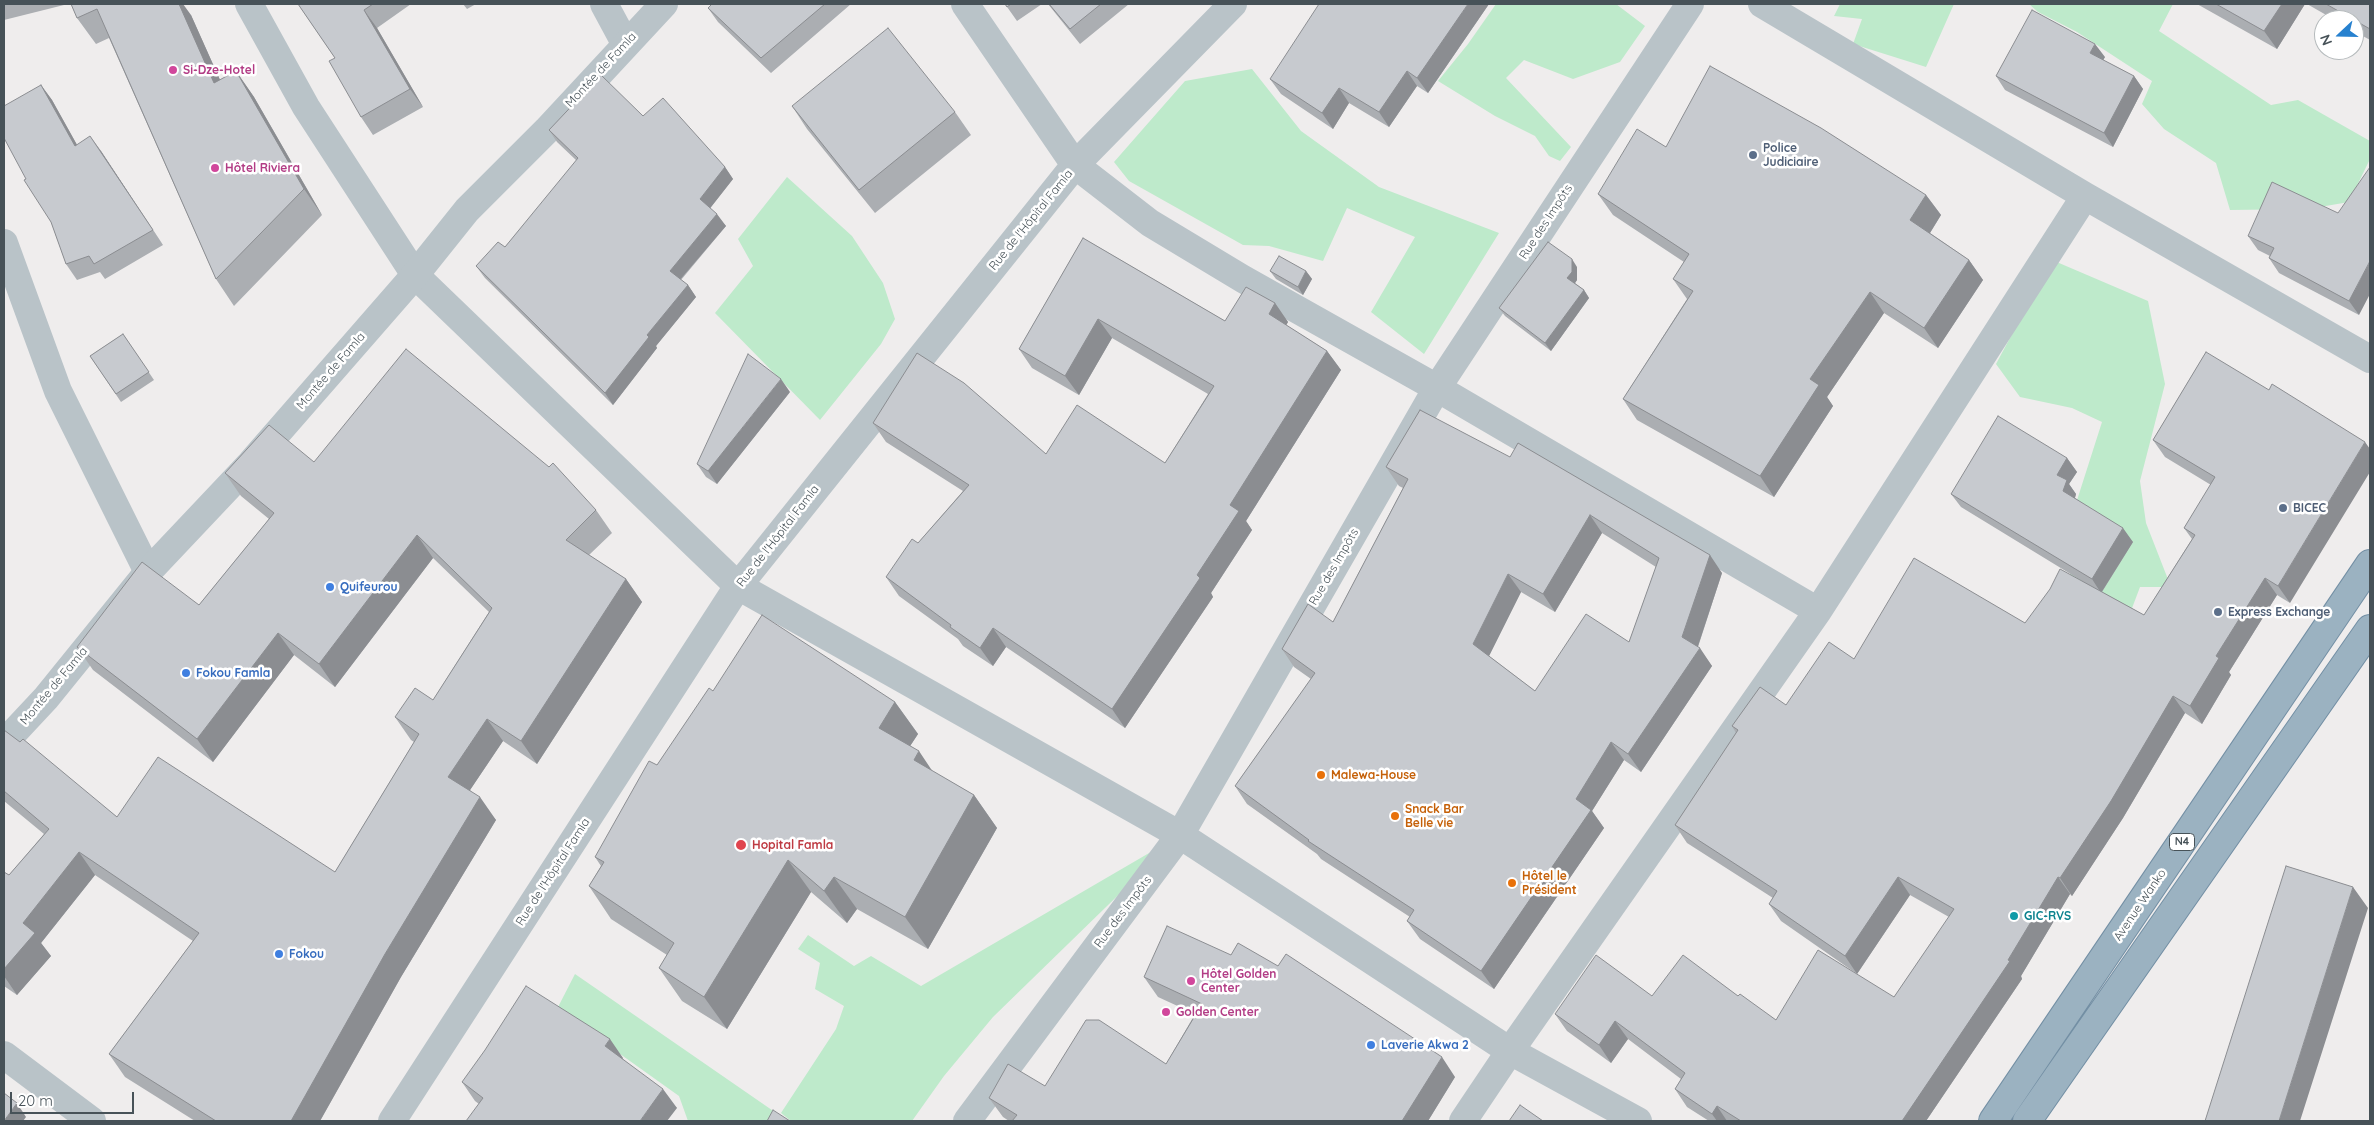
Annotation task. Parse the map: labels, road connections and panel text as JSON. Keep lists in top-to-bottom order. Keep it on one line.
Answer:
{"streets":{"highway":["N4","Avenue Wanko"],"street":["Montée de Famla","Rue de l'Hôpital Famla","Rue des Impôts"]},"places":["Si-Dze-Hotel","Police Judiciaire","Hôtel Riviera","BICEC","Quifeurou","Express Exchange","Fokou Famla","Malewa-House","Snack Bar Belle vie","Hopital Famla","Hôtel le Président","GIC-RVS","Fokou","Hôtel Golden Center","Golden Center","Laverie Akwa 2"],"scale_bar":"20 m","north":"left"}
